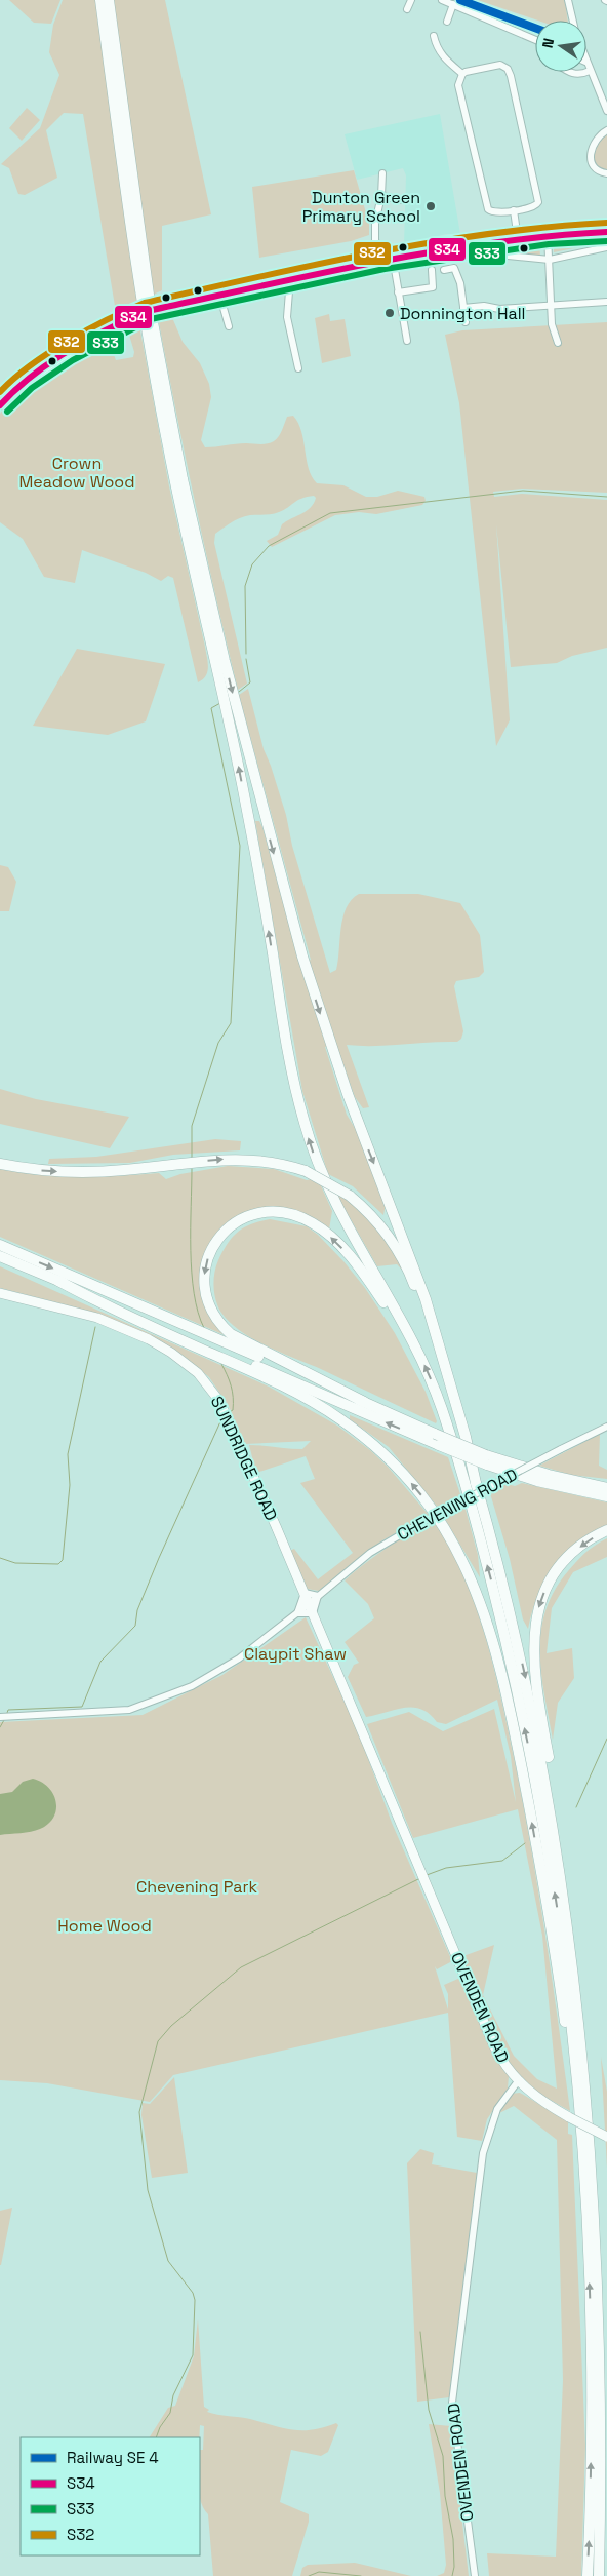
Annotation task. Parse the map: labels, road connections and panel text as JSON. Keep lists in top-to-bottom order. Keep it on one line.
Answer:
{"streets":{"main road":["SUNDRIDGE ROAD","OVENDEN ROAD"],"street":["CHEVENING ROAD"]},"crossings":[["SUNDRIDGE ROAD","CHEVENING ROAD"],["SUNDRIDGE ROAD","OVENDEN ROAD"],["CHEVENING ROAD","OVENDEN ROAD"]],"parks":["Crown Meadow Wood","Claypit Shaw","Chevening Park","Home Wood"],"places":["Dunton Green Primary School","Donnington Hall"],"lines":["transit line S32","transit line S34","transit line S33"],"legend":["Railway SE 4","S34","S33","S32"],"north":"left"}
